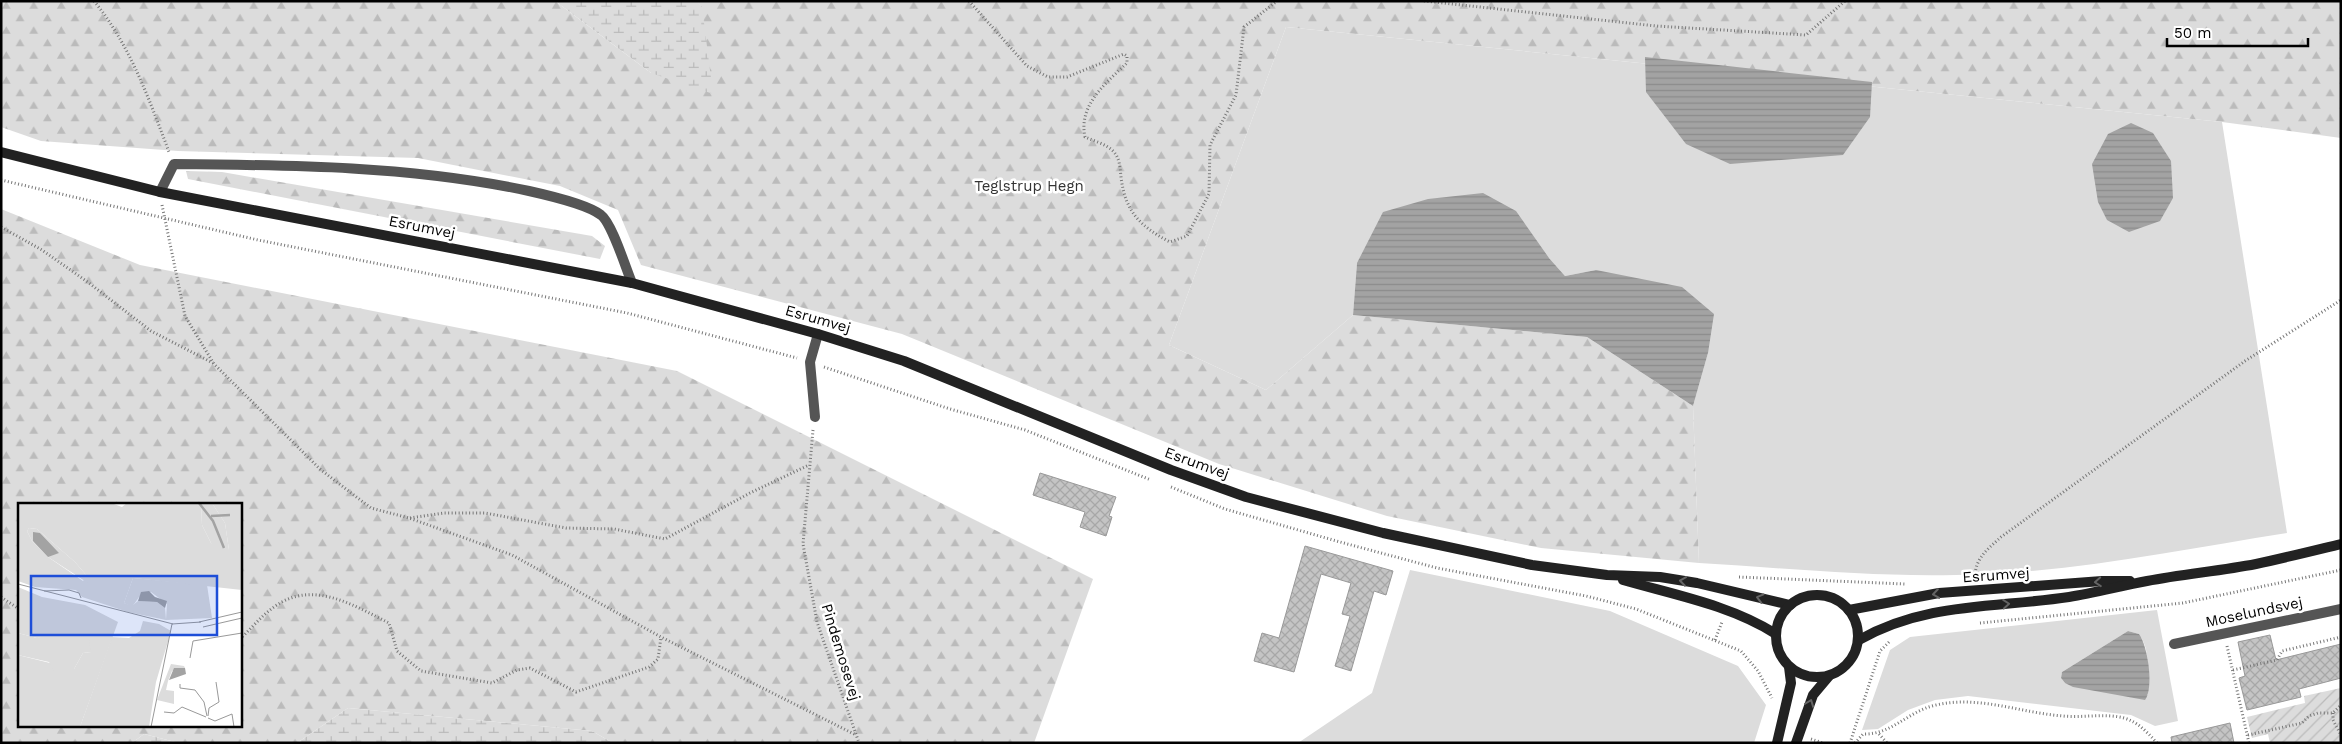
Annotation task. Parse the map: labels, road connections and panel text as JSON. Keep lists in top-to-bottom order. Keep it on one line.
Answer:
{"streets":{"main road":["Esrumvej"],"street":["Moselundsvej"],"path":["Pindemosevej"]},"parks":["Teglstrup Hegn"],"scale_bar":"50 m"}
